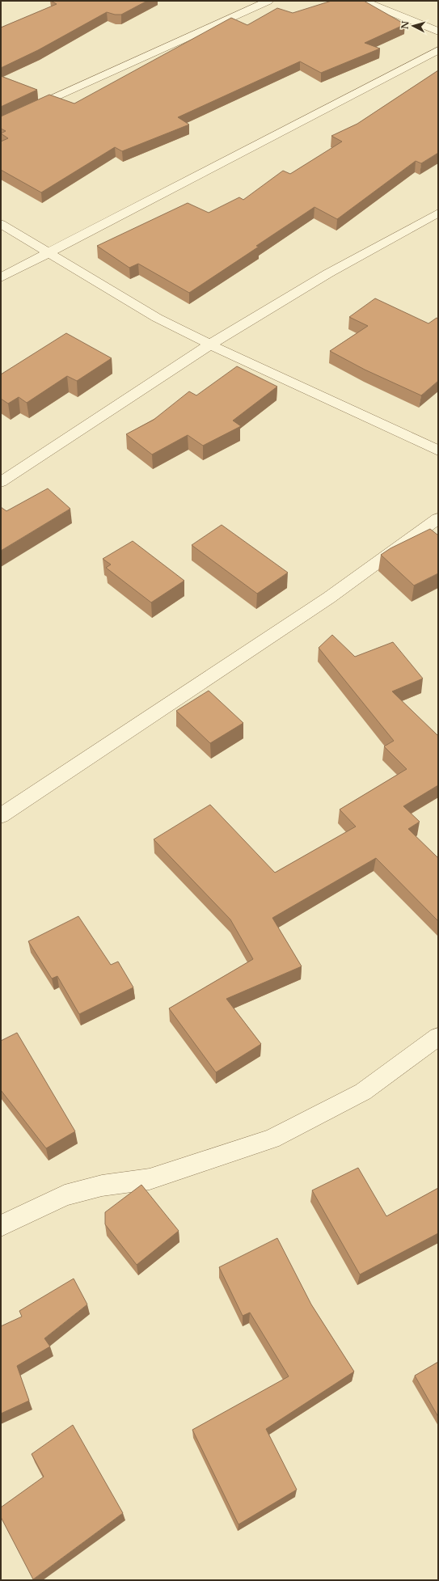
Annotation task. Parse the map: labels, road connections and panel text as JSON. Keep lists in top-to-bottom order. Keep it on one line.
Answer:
{"north":"left"}
